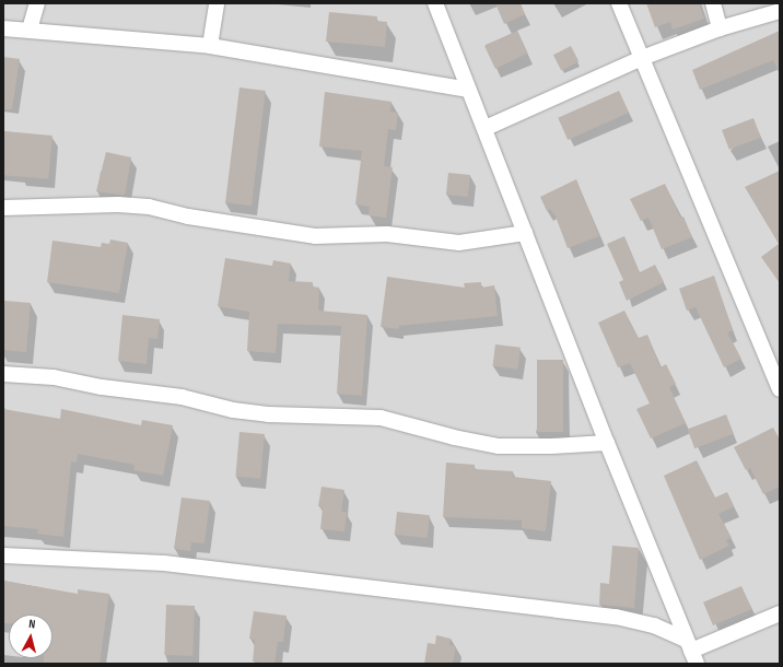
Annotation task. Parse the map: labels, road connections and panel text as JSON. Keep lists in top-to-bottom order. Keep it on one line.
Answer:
{"north":"top"}
